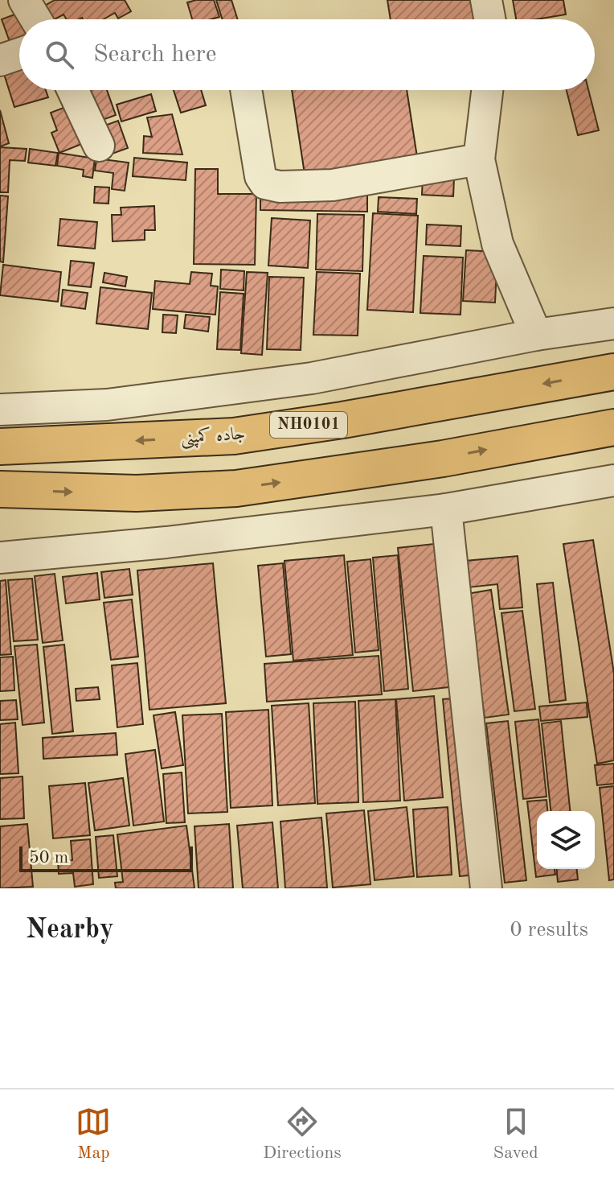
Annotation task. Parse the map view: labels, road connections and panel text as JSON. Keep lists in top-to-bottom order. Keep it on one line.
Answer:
{"streets":{"highway":["NH0101","جاده کمپنی"]},"scale_bar":"50 m","page":{"search":"Search here","scale":"50 m","heading":["Nearby","0 results"],"nav":["Map","Directions","Saved"]}}
